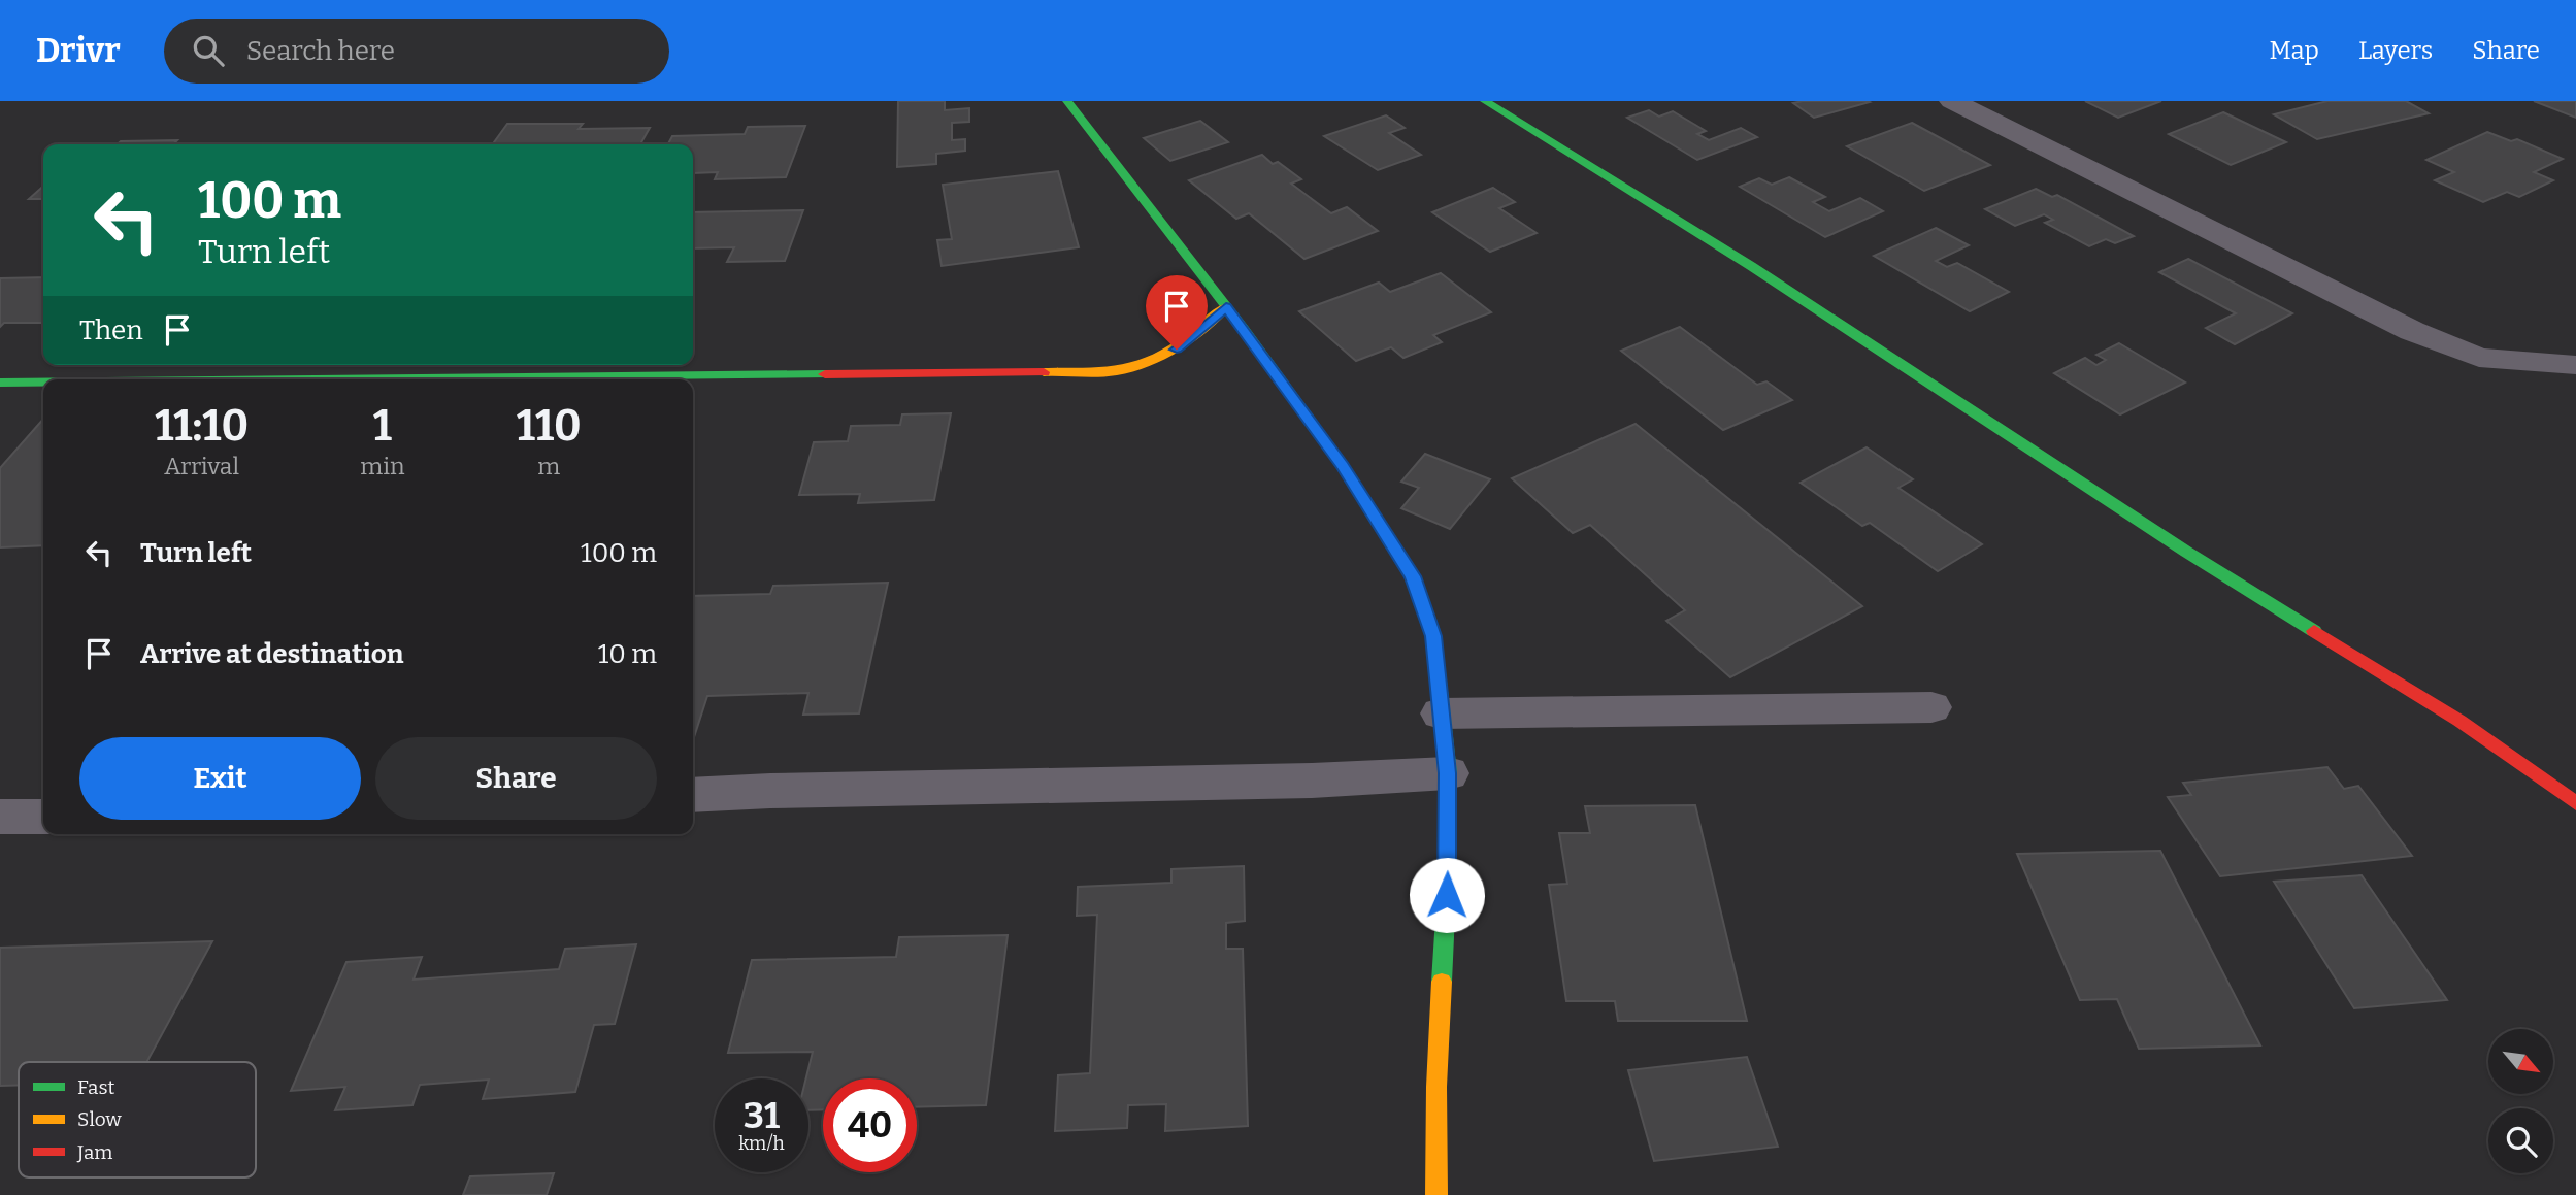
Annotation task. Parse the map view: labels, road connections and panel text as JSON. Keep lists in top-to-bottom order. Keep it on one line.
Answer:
{"legend":["Fast","Slow","Jam"],"north":"bottom right","page":{"header":"Drivr","search":"Search here","nav":["Map","Layers","Share"],"turn":["100 m","Turn left"],"then":"Then","eta":["11:10","Arrival","1","min","110","m"],"list":[{"name":"Turn left","value":"100 m"},{"name":"Arrive at destination","value":"10 m"}],"buttons":["Exit","Share"],"speed":"31 km/h","limit":"40"}}
